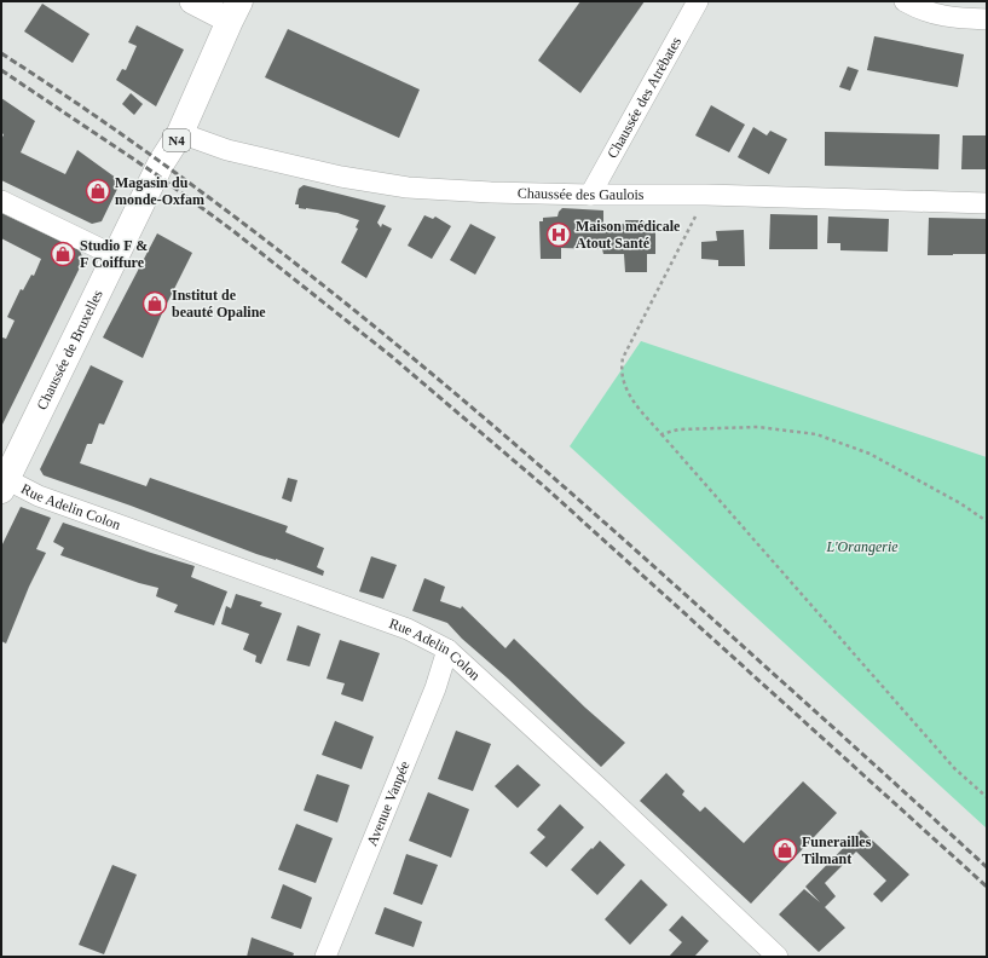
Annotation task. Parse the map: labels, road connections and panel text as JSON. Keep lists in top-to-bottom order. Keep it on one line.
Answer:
{"streets":{"main road":["N4","Chaussée de Bruxelles"],"street":["Chaussée des Atrébates","Chaussée des Gaulois","Rue Adelin Colon","Avenue Vanpée"]},"crossings":[["Chaussée des Atrébates","Chaussée des Gaulois"],["Chaussée des Gaulois","Chaussée de Bruxelles"],["Chaussée de Bruxelles","Rue Adelin Colon"],["Rue Adelin Colon","Avenue Vanpée"]],"parks":["L'Orangerie"],"places":{"shop":["Magasin du monde-Oxfam","Studio F & F Coiffure","Institut de beauté Opaline","Funerailles Tilmant"],"hospital":["Maison médicale Atout Santé"]}}
